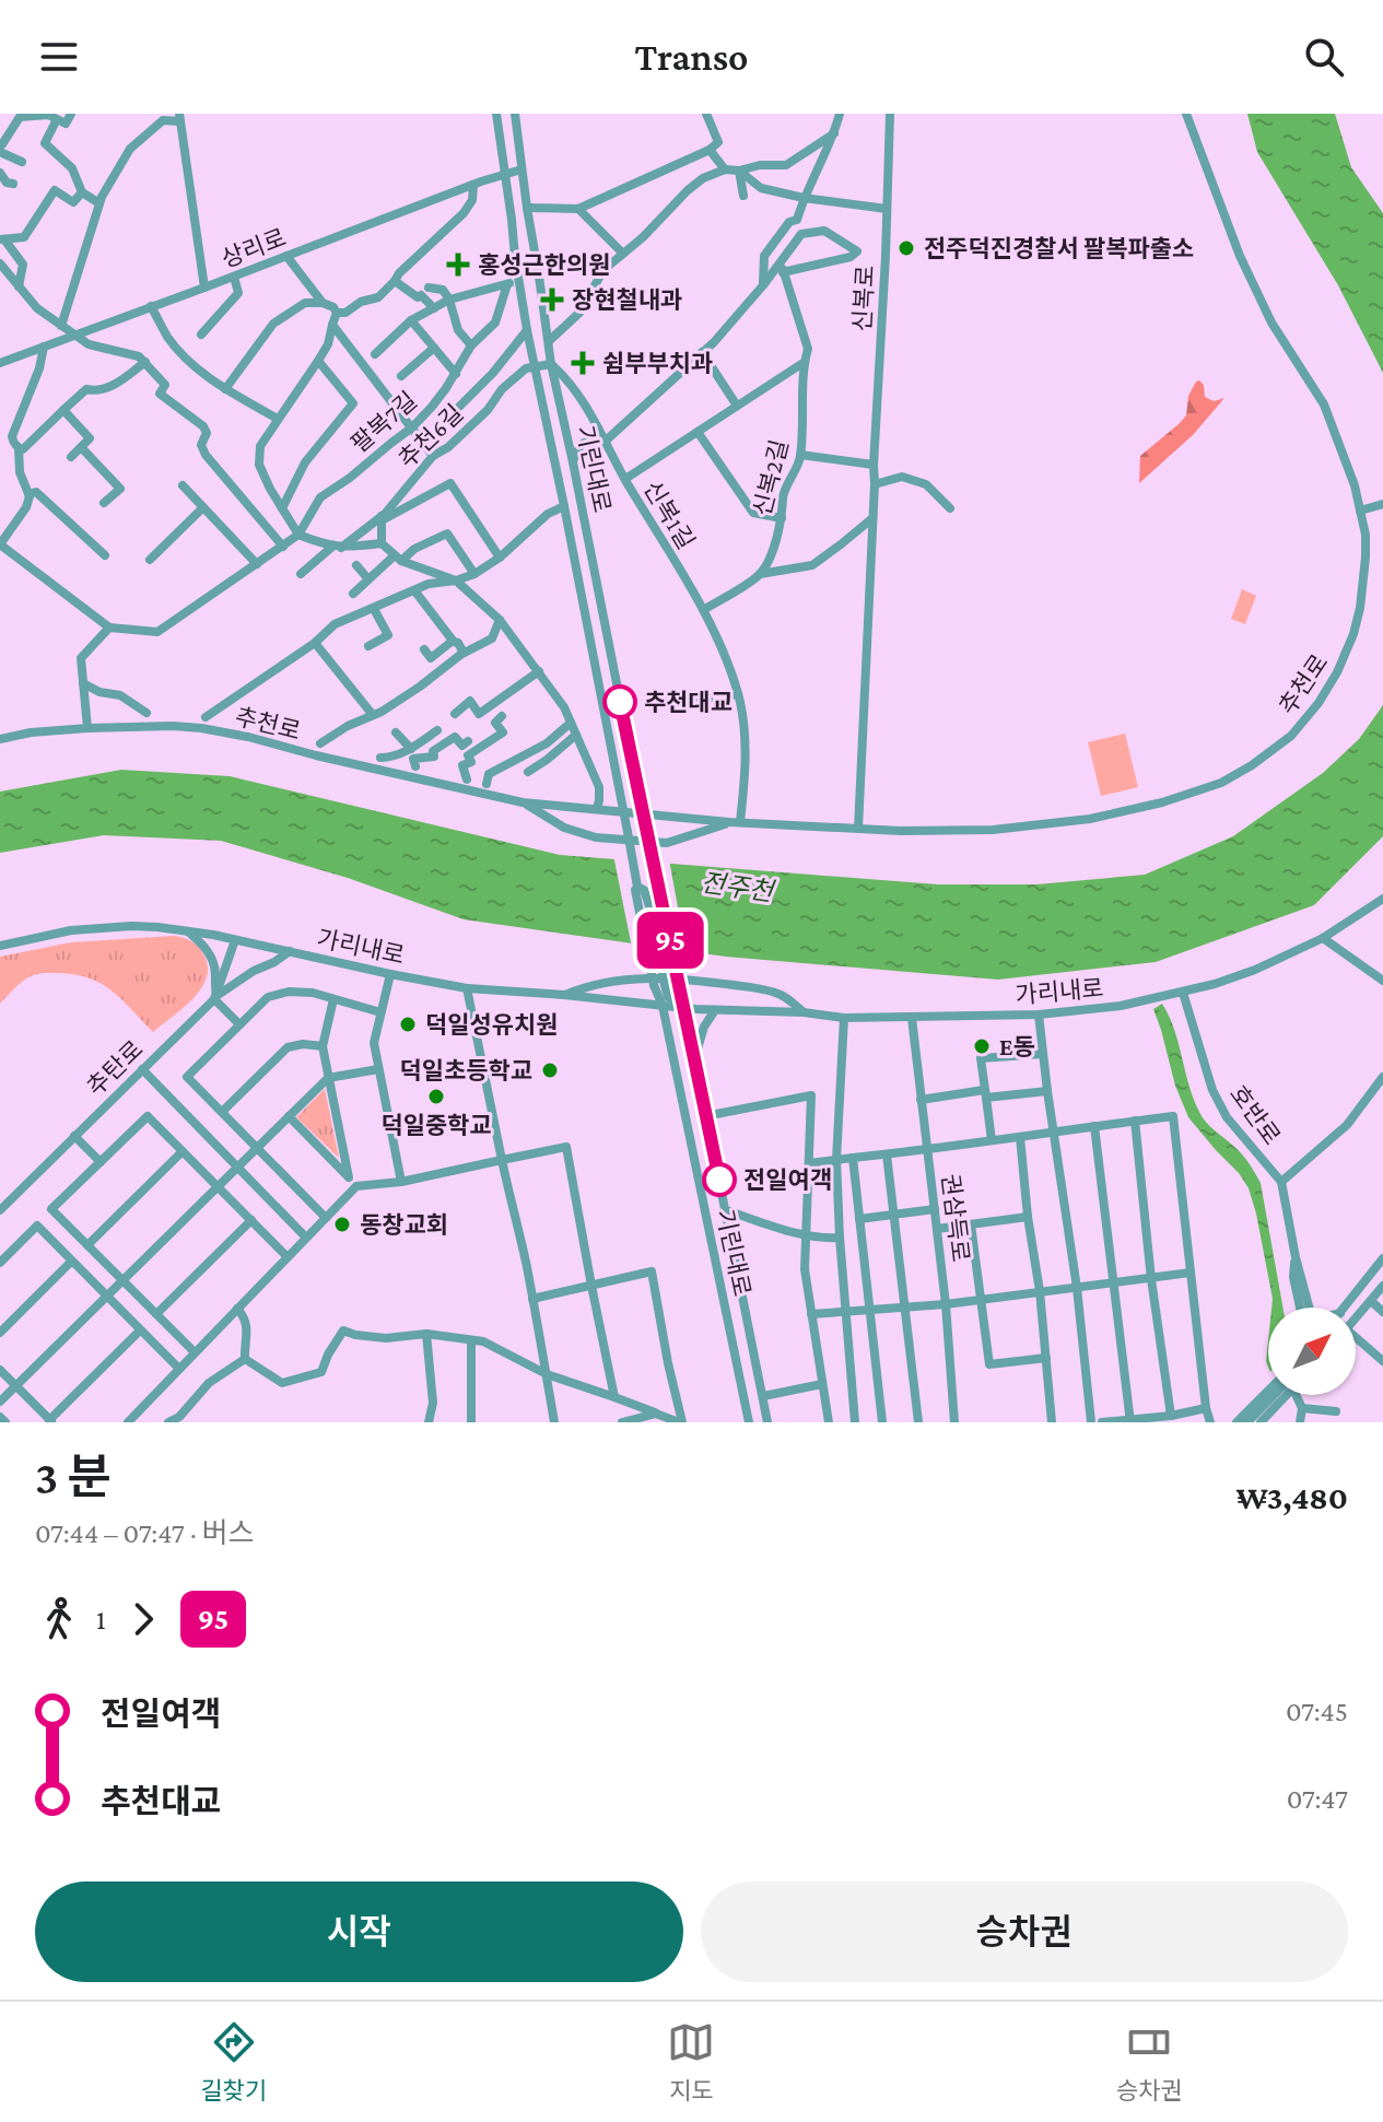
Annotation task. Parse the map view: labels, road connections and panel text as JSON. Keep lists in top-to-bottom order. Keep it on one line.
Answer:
{"streets":{"street":["상리로","신복로","팔복7길","추천6길","기린대로","신복2길","신복1길","추천로","가리내로","추탄로","호반로","권삼득로"]},"crossings":[["상리로","기린대로"],["신복로","추천로"],["팔복7길","기린대로"],["추천6길","기린대로"],["추천6길","신복1길"],["기린대로","신복1길"],["기린대로","추천로"],["기린대로","가리내로"],["신복1길","추천로"],["가리내로","추탄로"],["가리내로","호반로"],["가리내로","권삼득로"]],"water":["전주천"],"places":{"other":["전주덕진경찰서 팔복파출소","추천대교","덕일성유치원","E동","덕일초등학교","덕일중학교","전일여객","동창교회"],"health":["홍성근한의원","장현철내과","쉼부부치과"]},"lines":["bus line 95"],"north":"top right","page":{"header":"Transo","on_map":"95","heading":["3 분","07:44 – 07:47 · 버스","₩3,480"],"legs":["1","95"],"list":[{"name":"전일여객","value":"07:45"},{"name":"추천대교","value":"07:47"}],"buttons":["시작","승차권"],"tabs":["길찾기","지도","승차권"]}}
